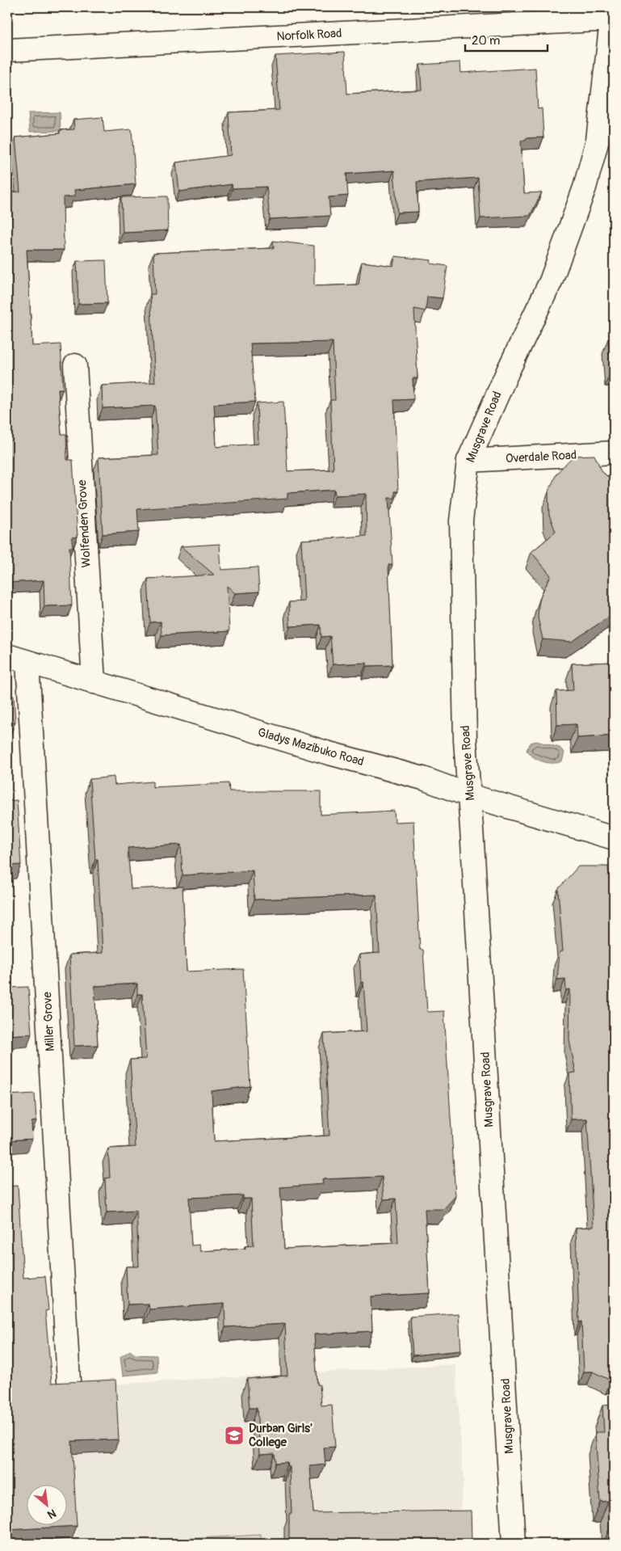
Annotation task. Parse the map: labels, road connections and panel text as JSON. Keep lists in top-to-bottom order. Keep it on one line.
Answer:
{"streets":{"street":["Norfolk Road","Musgrave Road","Overdale Road","Wolfenden Grove","Gladys Mazibuko Road","Miller Grove"]},"crossings":[["Norfolk Road","Musgrave Road"],["Musgrave Road","Overdale Road"],["Musgrave Road","Gladys Mazibuko Road"],["Wolfenden Grove","Gladys Mazibuko Road"],["Gladys Mazibuko Road","Miller Grove"]],"places":{"school or university":["Durban Girls' College"]},"scale_bar":"20 m","north":"bottom right"}
